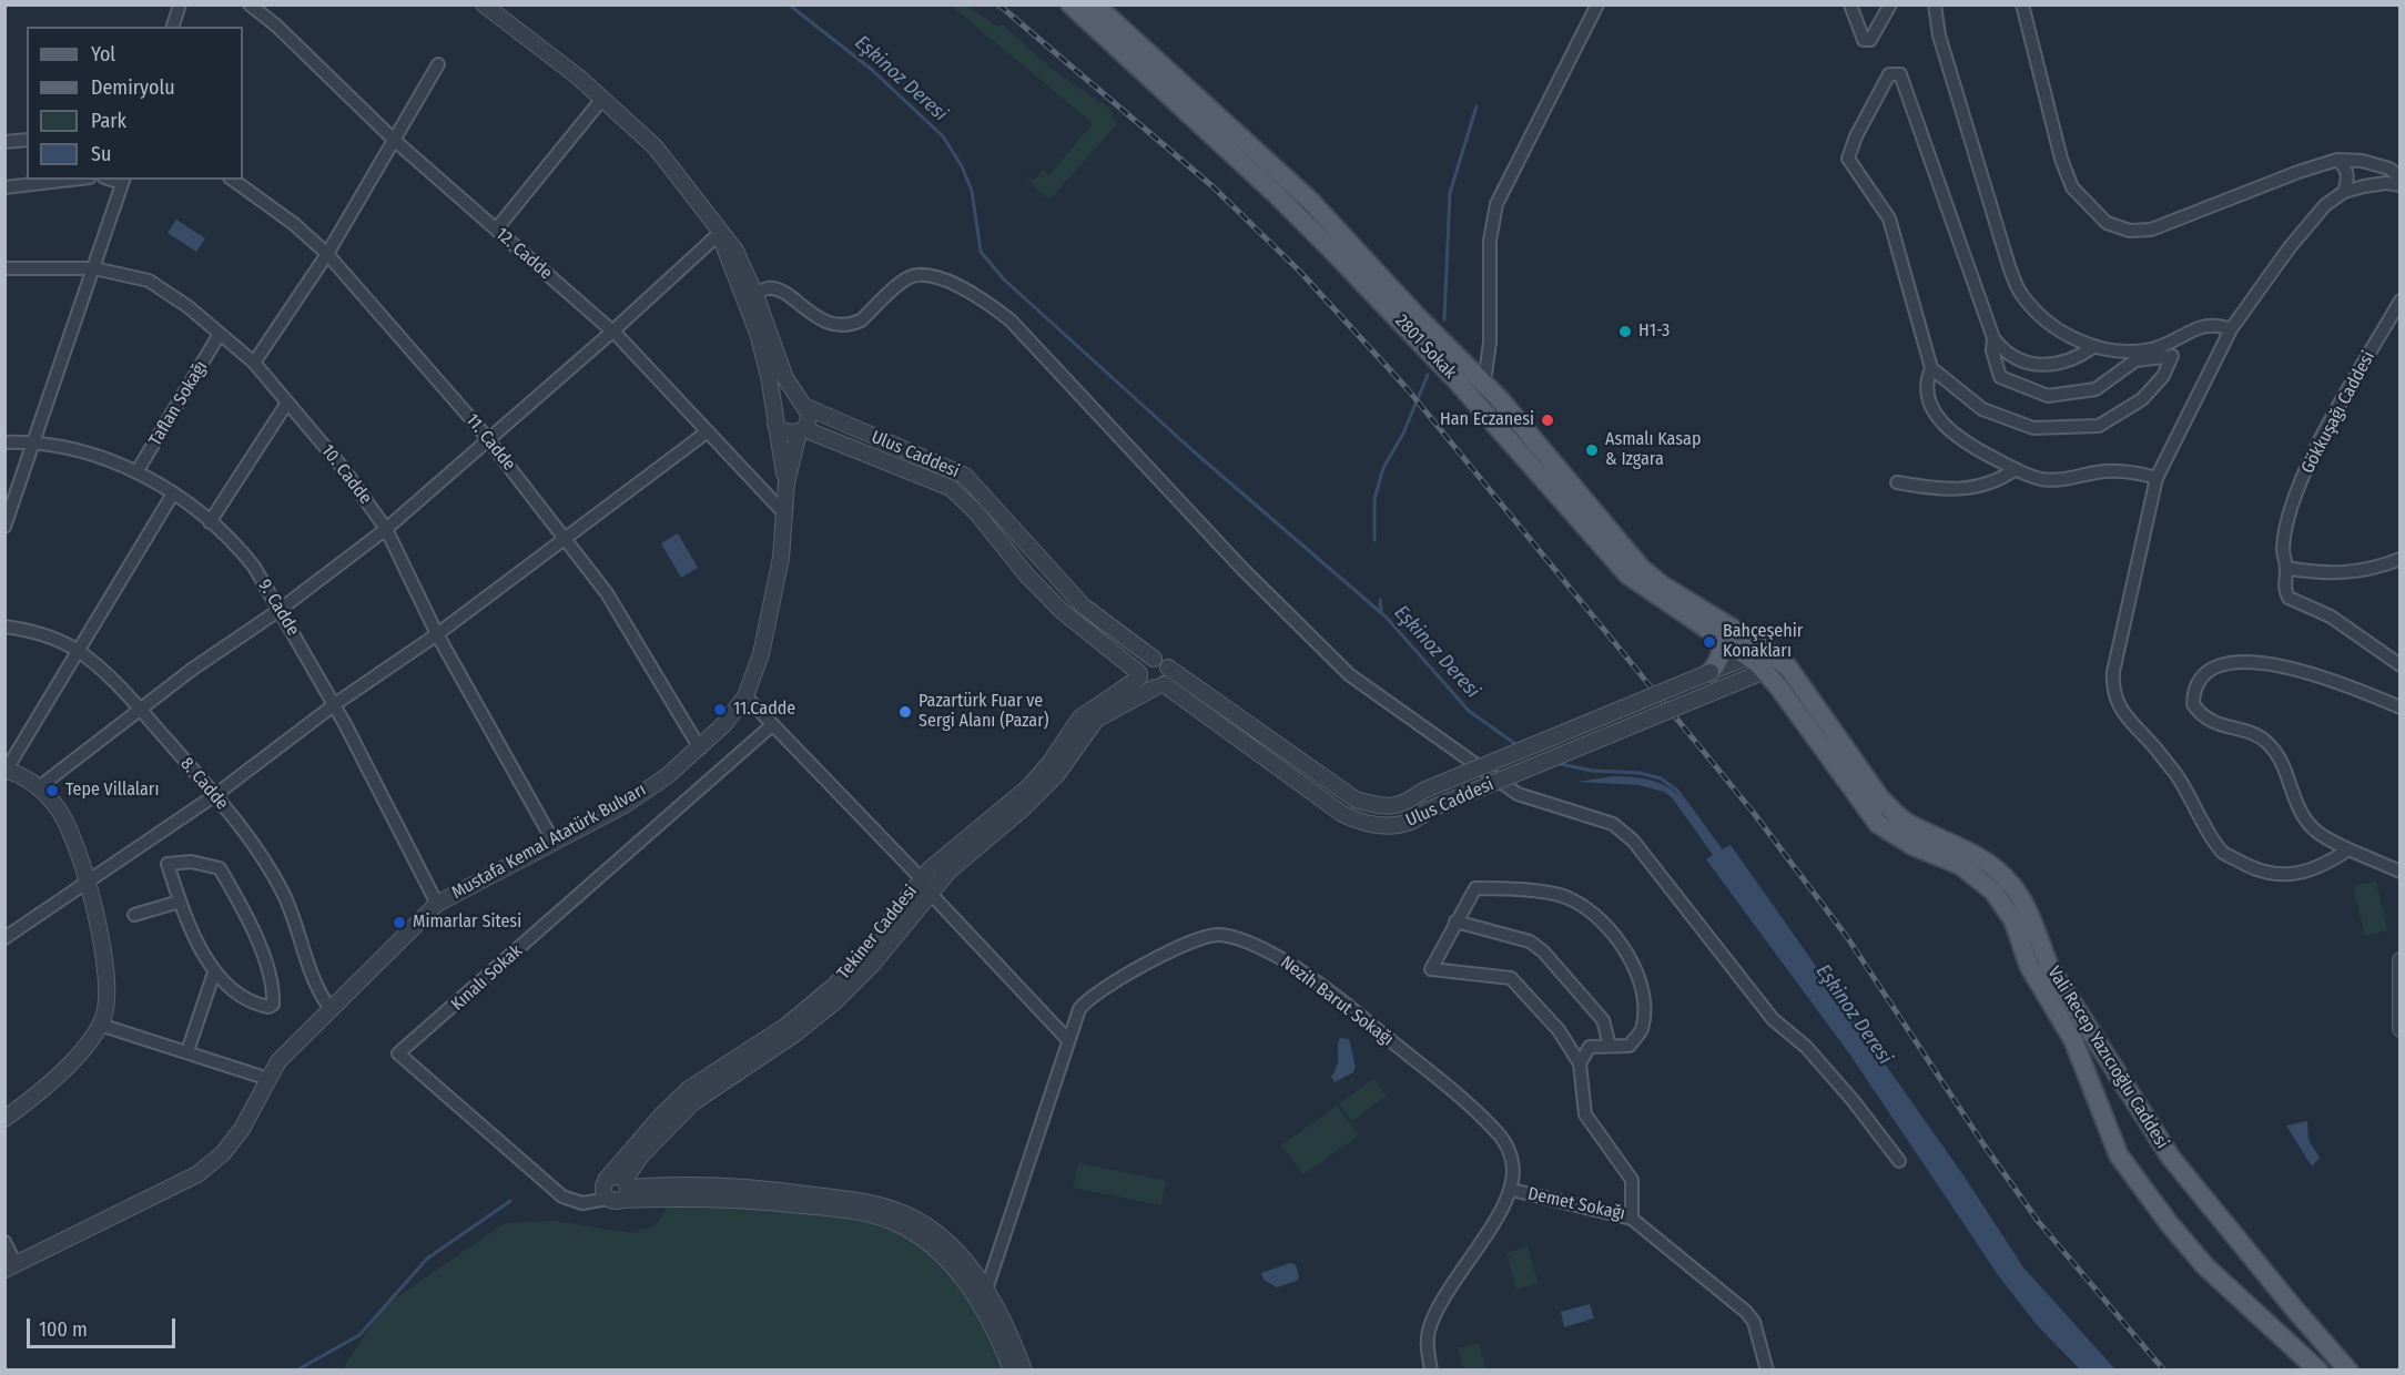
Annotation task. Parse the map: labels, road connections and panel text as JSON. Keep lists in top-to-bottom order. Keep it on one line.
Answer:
{"streets":{"main road":["2801 Sokak","Vali Recep Yazıcıoğlu Caddesi"],"street":["12. Cadde","Taflan Sokağı","Gökkuşağı Caddesi","11. Cadde","Ulus Caddesi","10. Cadde","9. Cadde","8. Cadde","Mustafa Kemal Atatürk Bulvarı","Tekiner Caddesi","Kınalı Sokak","Nezih Barut Sokağı","Demet Sokağı"]},"crossings":[["12. Cadde","Mustafa Kemal Atatürk Bulvarı"],["2801 Sokak","Ulus Caddesi"],["2801 Sokak","Vali Recep Yazıcıoğlu Caddesi"],["Taflan Sokağı","10. Cadde"],["Taflan Sokağı","9. Cadde"],["11. Cadde","Mustafa Kemal Atatürk Bulvarı"],["Ulus Caddesi","Tekiner Caddesi"],["Ulus Caddesi","Vali Recep Yazıcıoğlu Caddesi"],["10. Cadde","Mustafa Kemal Atatürk Bulvarı"],["9. Cadde","Mustafa Kemal Atatürk Bulvarı"],["8. Cadde","Mustafa Kemal Atatürk Bulvarı"],["Tekiner Caddesi","Kınalı Sokak"],["Tekiner Caddesi","Nezih Barut Sokağı"],["Nezih Barut Sokağı","Demet Sokağı"]],"water":["Eşkinoz Deresi"],"places":["H1-3","Han Eczanesi","Asmalı Kasap & Izgara","Bahçeşehir Konakları","11.Cadde","Pazartürk Fuar ve Sergi Alanı (Pazar)","Tepe Villaları","Mimarlar Sitesi"],"legend":["Yol","Demiryolu","Park","Su"],"scale_bar":"100 m"}
